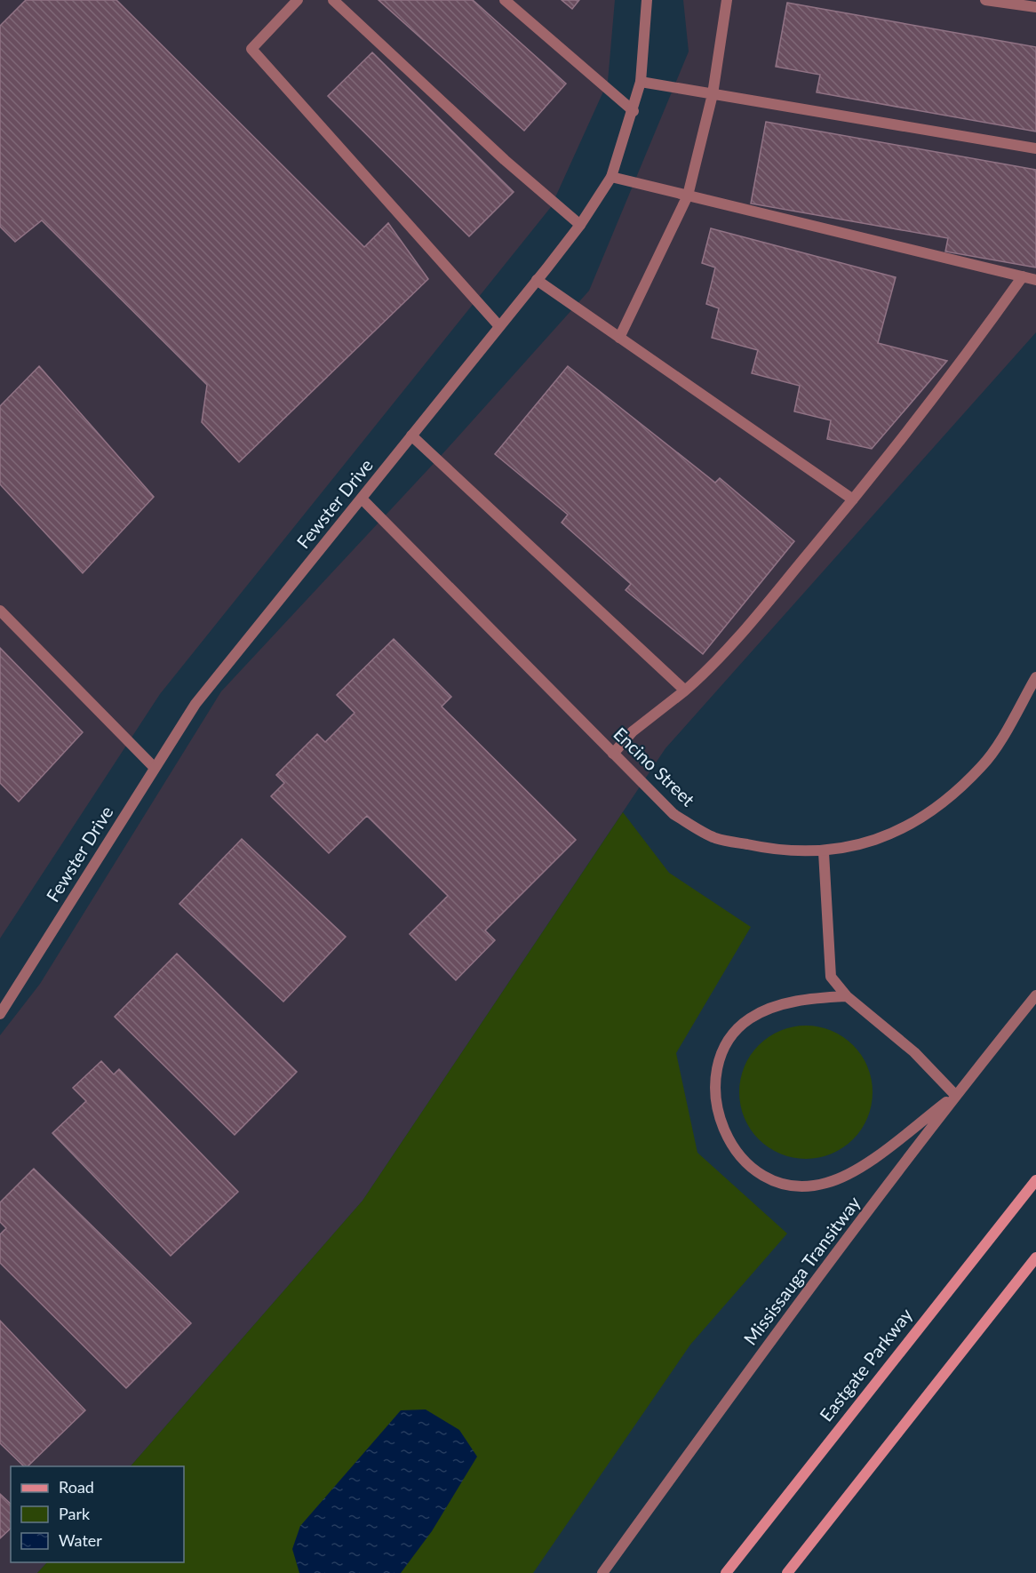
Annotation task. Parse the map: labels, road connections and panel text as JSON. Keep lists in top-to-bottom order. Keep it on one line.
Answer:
{"streets":{"main road":["Eastgate Parkway"],"street":["Fewster Drive","Encino Street","Mississauga Transitway"]},"crossings":[["Fewster Drive","Encino Street"]],"legend":["Road","Park","Water"]}
